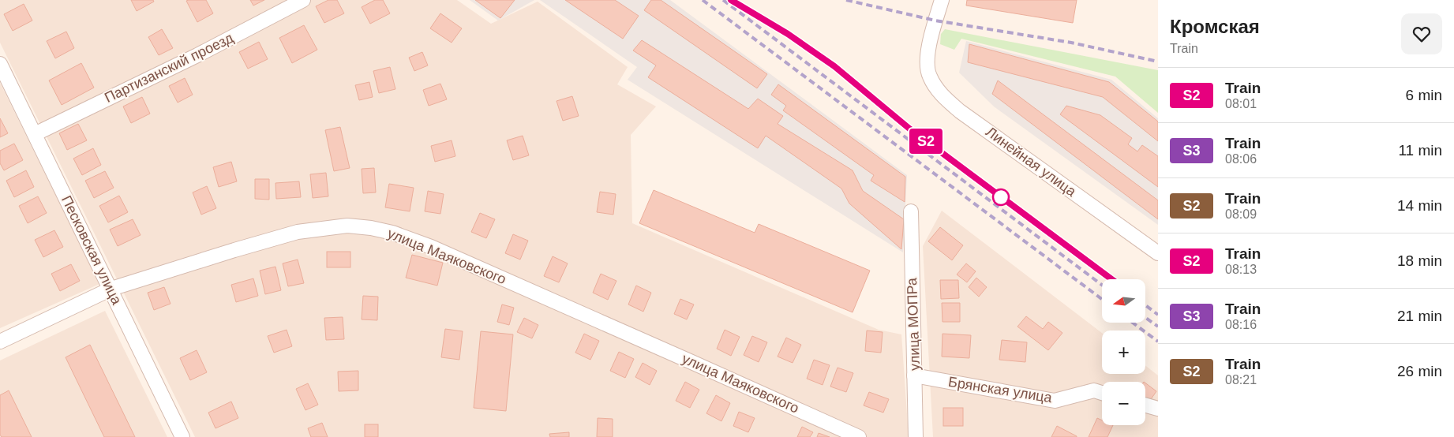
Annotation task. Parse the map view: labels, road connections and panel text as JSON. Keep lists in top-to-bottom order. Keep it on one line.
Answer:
{"streets":{"street":["Партизанский проезд","Линейная улица","Песковская улица","улица Маяковского","улица МОПРа","Брянская улица"]},"crossings":[["Партизанский проезд","Песковская улица"],["Песковская улица","улица Маяковского"],["улица МОПРа","Брянская улица"]],"north":"left","page":{"on_map":"S2","heading":["Кромская","Train"],"list":[{"mark":"S2","name":"Train","note":"08:01","value":"6 min"},{"mark":"S3","name":"Train","note":"08:06","value":"11 min"},{"mark":"S2","name":"Train","note":"08:09","value":"14 min"},{"mark":"S2","name":"Train","note":"08:13","value":"18 min"},{"mark":"S3","name":"Train","note":"08:16","value":"21 min"},{"mark":"S2","name":"Train","note":"08:21","value":"26 min"}],"map_buttons":["+","−"]}}
